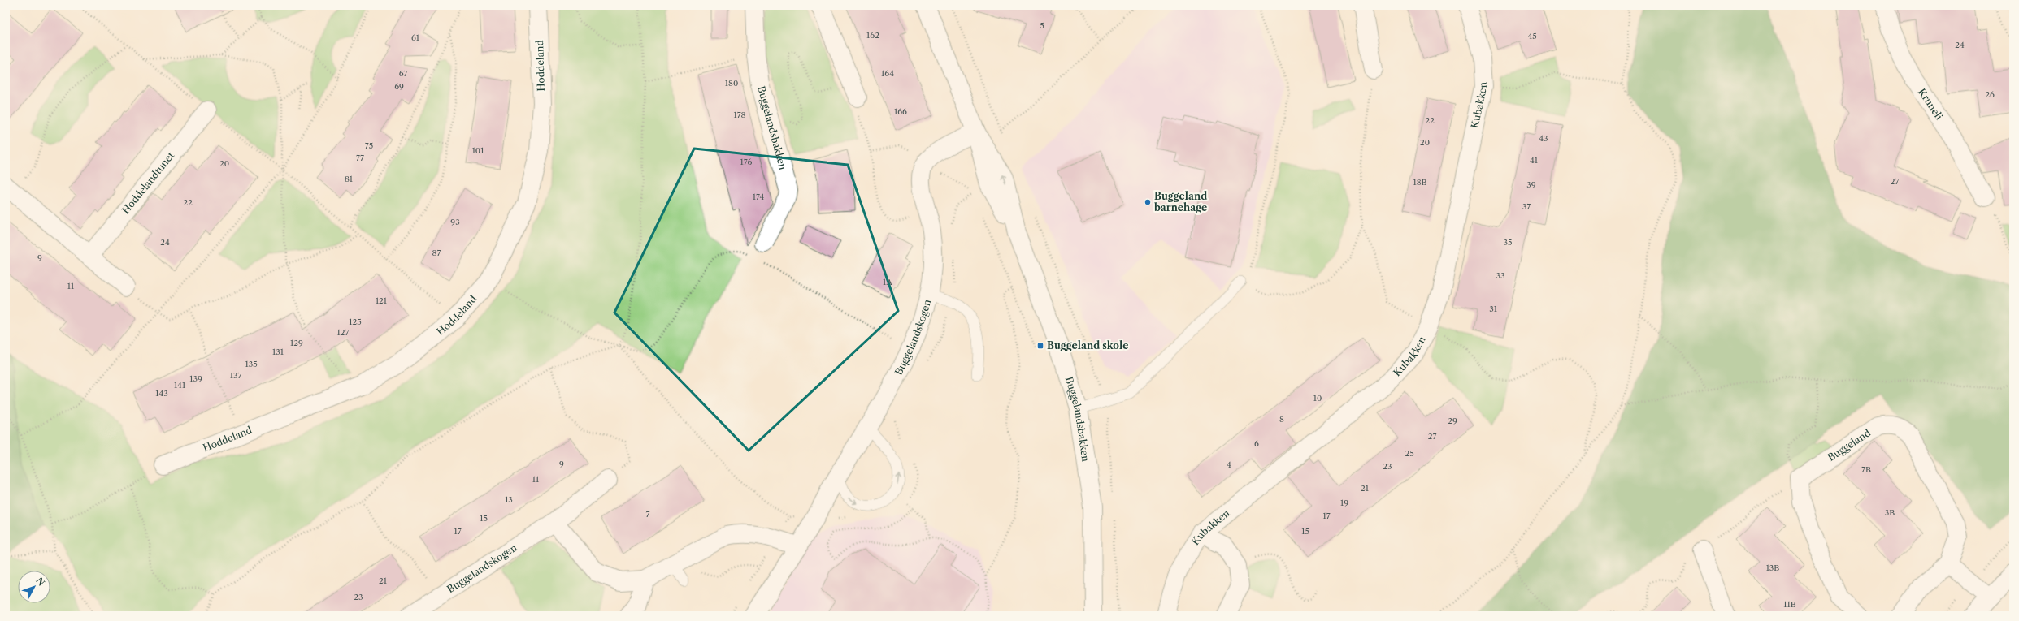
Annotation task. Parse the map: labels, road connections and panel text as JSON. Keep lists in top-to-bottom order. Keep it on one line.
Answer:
{"streets":{"street":["Hoddeland","Kruneli","Kubakken","Buggelandsbakken","Hoddelandtunet","Buggelandskogen","Buggeland"]},"crossings":[["Buggelandsbakken","Buggelandskogen"]],"places":{"other":["Buggeland barnehage"],"transit":["Buggeland skole"]},"house_numbers":["5","162","45","61","24","67","164","180","69","26","166","178","22","43","20","75","101","77","41","176","20","81","27","18B","39","174","22","37","93","24","35","87","9","33","1A","11","121","31","125","127","129","131","135","137","139","141","143","10","8","29","27","6","25","9","4","23","7B","11","21","13","19","3B","7","17","15","17","15","13B","21","23","11B"],"north":"top right"}
